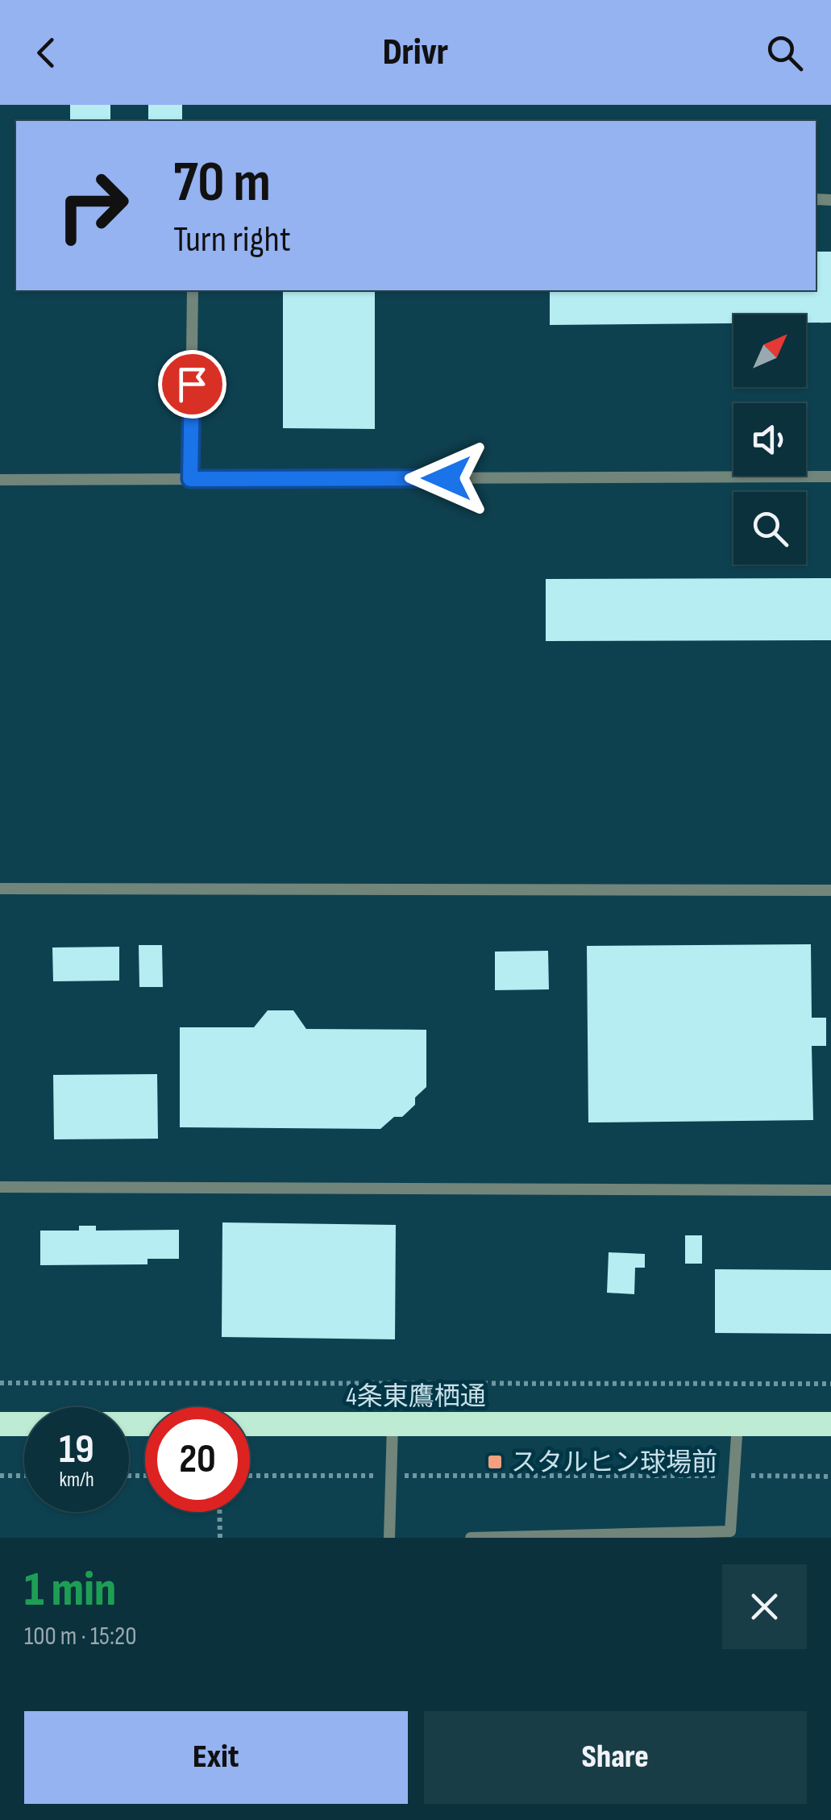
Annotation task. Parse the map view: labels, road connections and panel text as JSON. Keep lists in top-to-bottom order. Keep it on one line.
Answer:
{"streets":{"highway":["4条東鷹栖通"]},"places":{"transit":["スタルヒン球場前"]},"north":"top right","page":{"header":"Drivr","turn":["70 m","Turn right"],"speed":"19 km/h","limit":"20","heading":["1 min","100 m · 15:20"],"buttons":["Exit","Share"]}}
